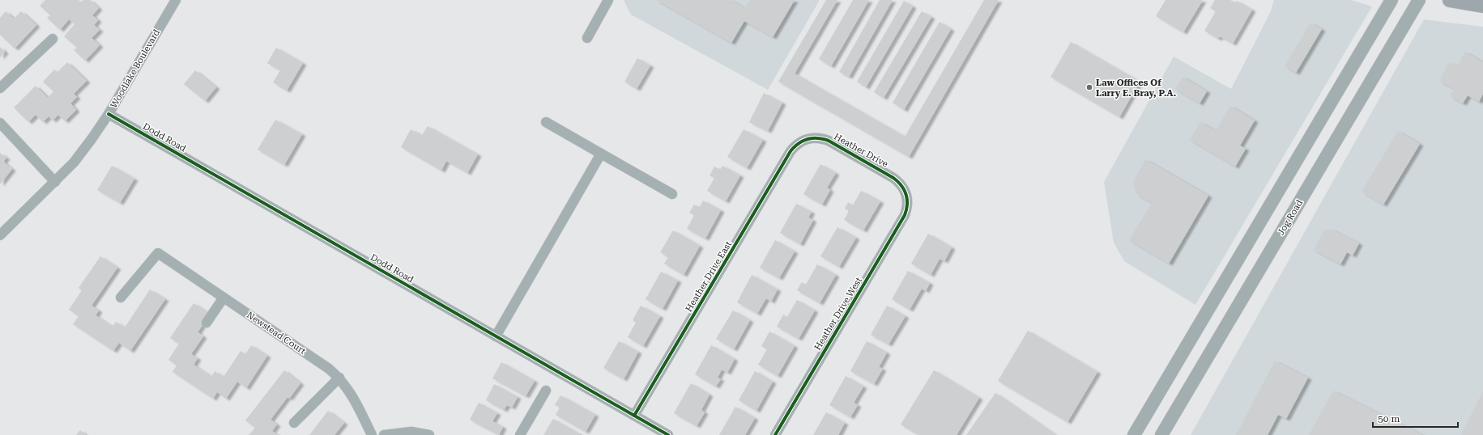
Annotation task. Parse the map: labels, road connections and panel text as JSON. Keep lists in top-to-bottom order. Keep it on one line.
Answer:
{"streets":{"main road":["Jog Road"],"street":["Woodlake Boulevard","Dodd Road","Heather Drive","Heather Drive East","Heather Drive West","Newstead Court"]},"crossings":[["Woodlake Boulevard","Dodd Road"],["Dodd Road","Heather Drive East"],["Heather Drive","Heather Drive East"],["Heather Drive","Heather Drive West"]],"places":["Law Offices Of Larry E. Bray, P.A."],"scale_bar":"50 m"}
